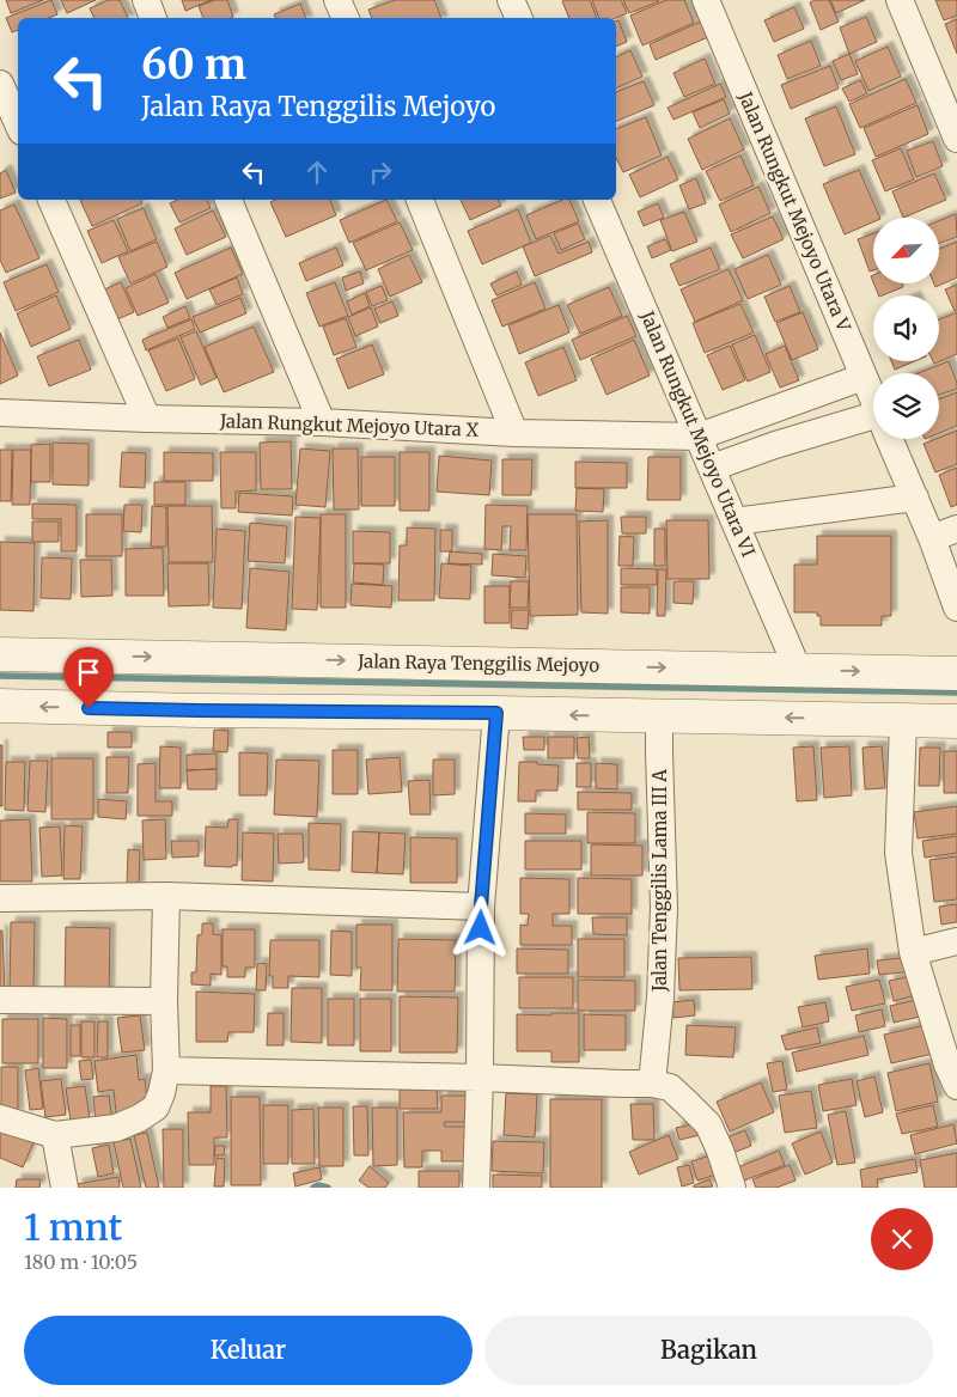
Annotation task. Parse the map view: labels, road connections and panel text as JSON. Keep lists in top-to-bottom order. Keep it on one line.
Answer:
{"streets":{"street":["Jalan Rungkut Mejoyo Utara V","Jalan Rungkut Mejoyo Utara X","Jalan Rungkut Mejoyo Utara VI","Jalan Raya Tenggilis Mejoyo","Jalan Tenggilis Lama III A"]},"crossings":[["Jalan Rungkut Mejoyo Utara X","Jalan Rungkut Mejoyo Utara VI"],["Jalan Rungkut Mejoyo Utara VI","Jalan Raya Tenggilis Mejoyo"],["Jalan Raya Tenggilis Mejoyo","Jalan Tenggilis Lama III A"]],"north":"bottom left","page":{"turn":["60 m","Jalan Raya Tenggilis Mejoyo"],"heading":["1 mnt","180 m · 10:05"],"buttons":["Keluar","Bagikan"]}}
